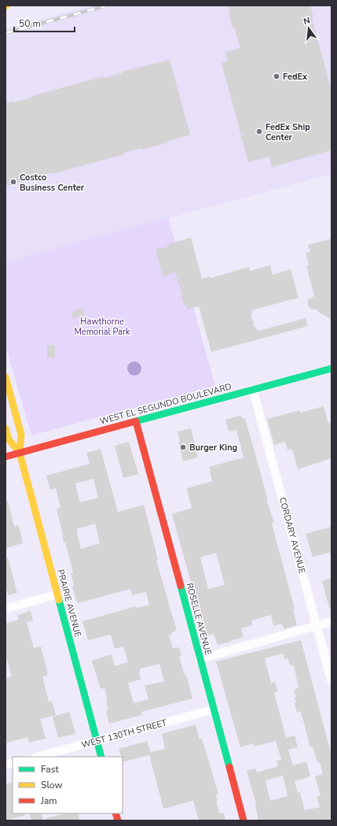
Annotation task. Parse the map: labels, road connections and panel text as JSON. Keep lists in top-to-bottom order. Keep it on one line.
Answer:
{"streets":{"main road":["WEST EL SEGUNDO BOULEVARD","PRAIRIE AVENUE","ROSELLE AVENUE"],"street":["CORDARY AVENUE","WEST 130TH STREET"]},"crossings":[["WEST EL SEGUNDO BOULEVARD","CORDARY AVENUE"],["WEST EL SEGUNDO BOULEVARD","PRAIRIE AVENUE"],["WEST EL SEGUNDO BOULEVARD","ROSELLE AVENUE"],["PRAIRIE AVENUE","WEST 130TH STREET"],["ROSELLE AVENUE","WEST 130TH STREET"]],"parks":["Hawthorne Memorial Park"],"places":["FedEx","FedEx Ship Center","Costco Business Center","Burger King"],"legend":["Fast","Slow","Jam"],"scale_bar":"50 m","north":"top"}
